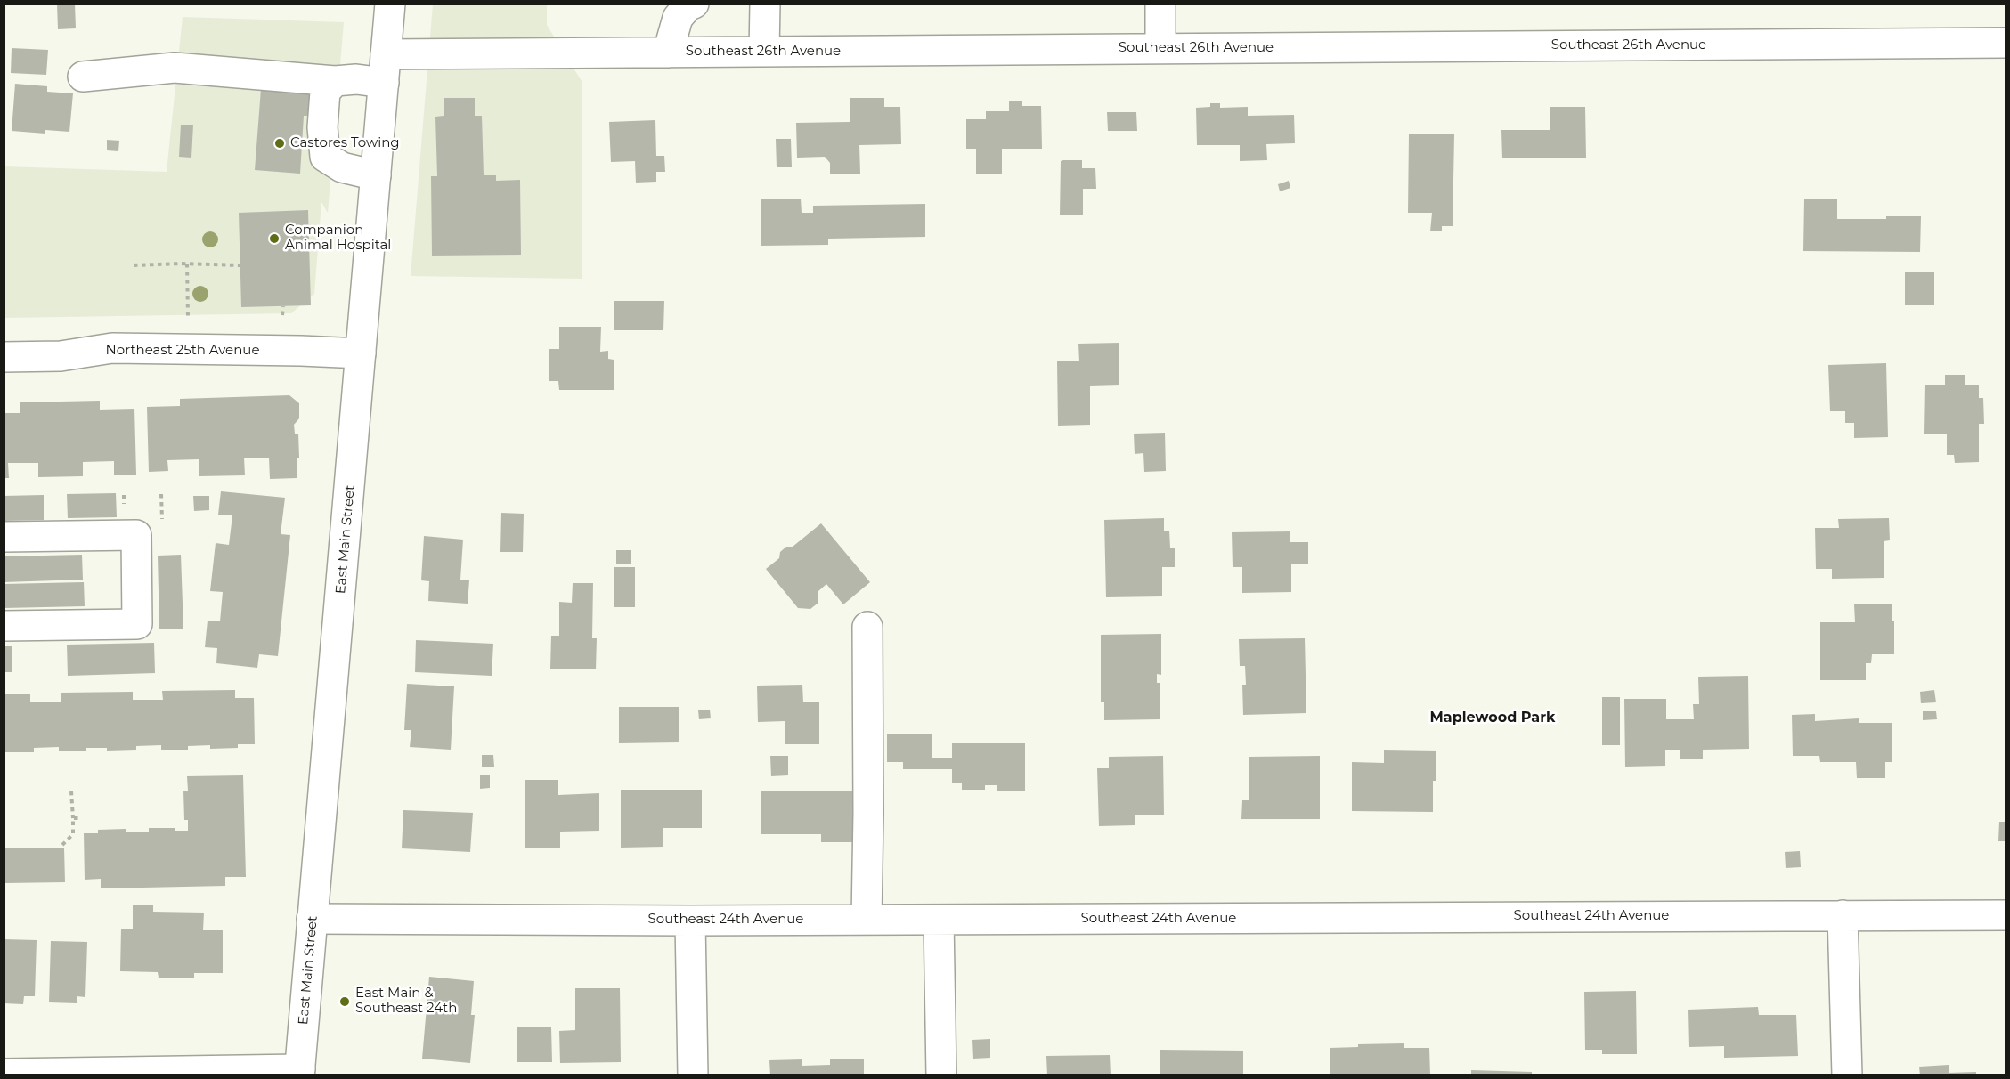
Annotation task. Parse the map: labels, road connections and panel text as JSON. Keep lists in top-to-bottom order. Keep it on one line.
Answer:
{"streets":{"street":["Southeast 26th Avenue","Northeast 25th Avenue","East Main Street","Southeast 24th Avenue"]},"crossings":[["Southeast 26th Avenue","East Main Street"],["Northeast 25th Avenue","East Main Street"],["East Main Street","Southeast 24th Avenue"]],"districts":["Maplewood Park"],"places":["Castores Towing","Companion Animal Hospital","East Main & Southeast 24th"]}
